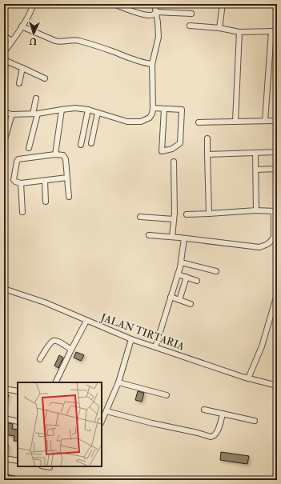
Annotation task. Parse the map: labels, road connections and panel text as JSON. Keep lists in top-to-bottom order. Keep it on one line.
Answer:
{"streets":{"street":["JALAN TIRTARIA"]},"north":"bottom"}
